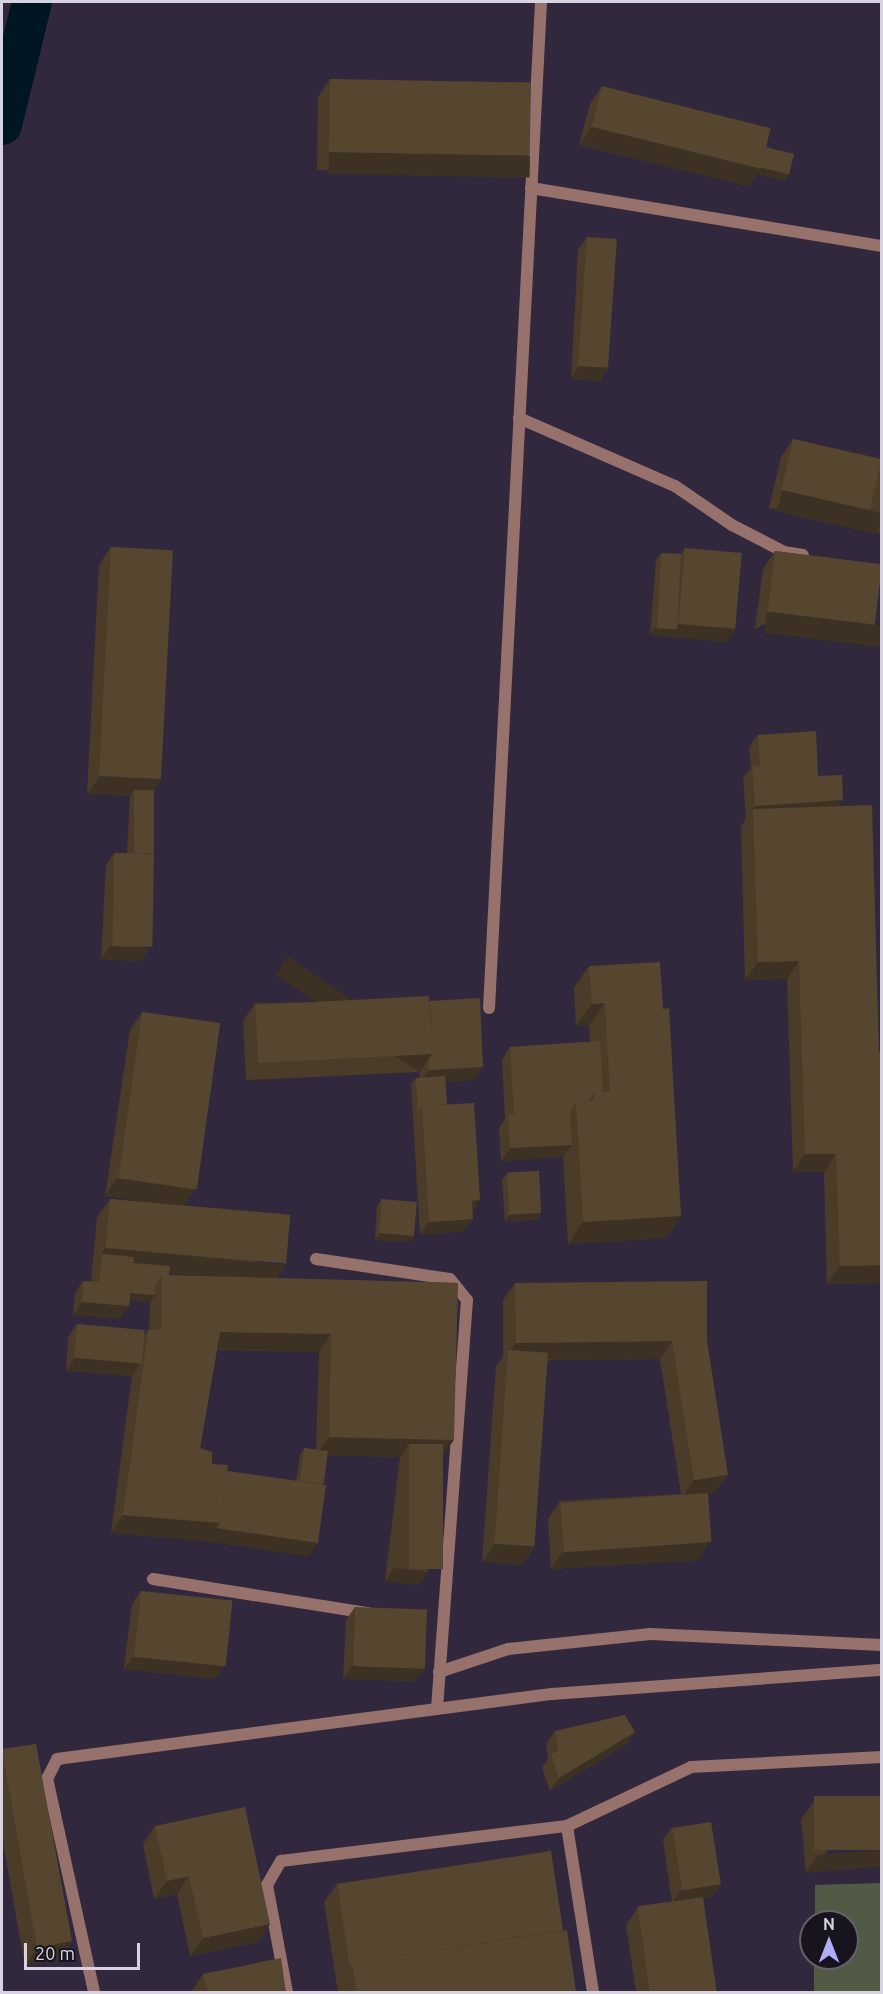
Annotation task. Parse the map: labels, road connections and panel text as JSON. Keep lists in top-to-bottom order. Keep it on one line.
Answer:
{"scale_bar":"20 m","north":"top"}
